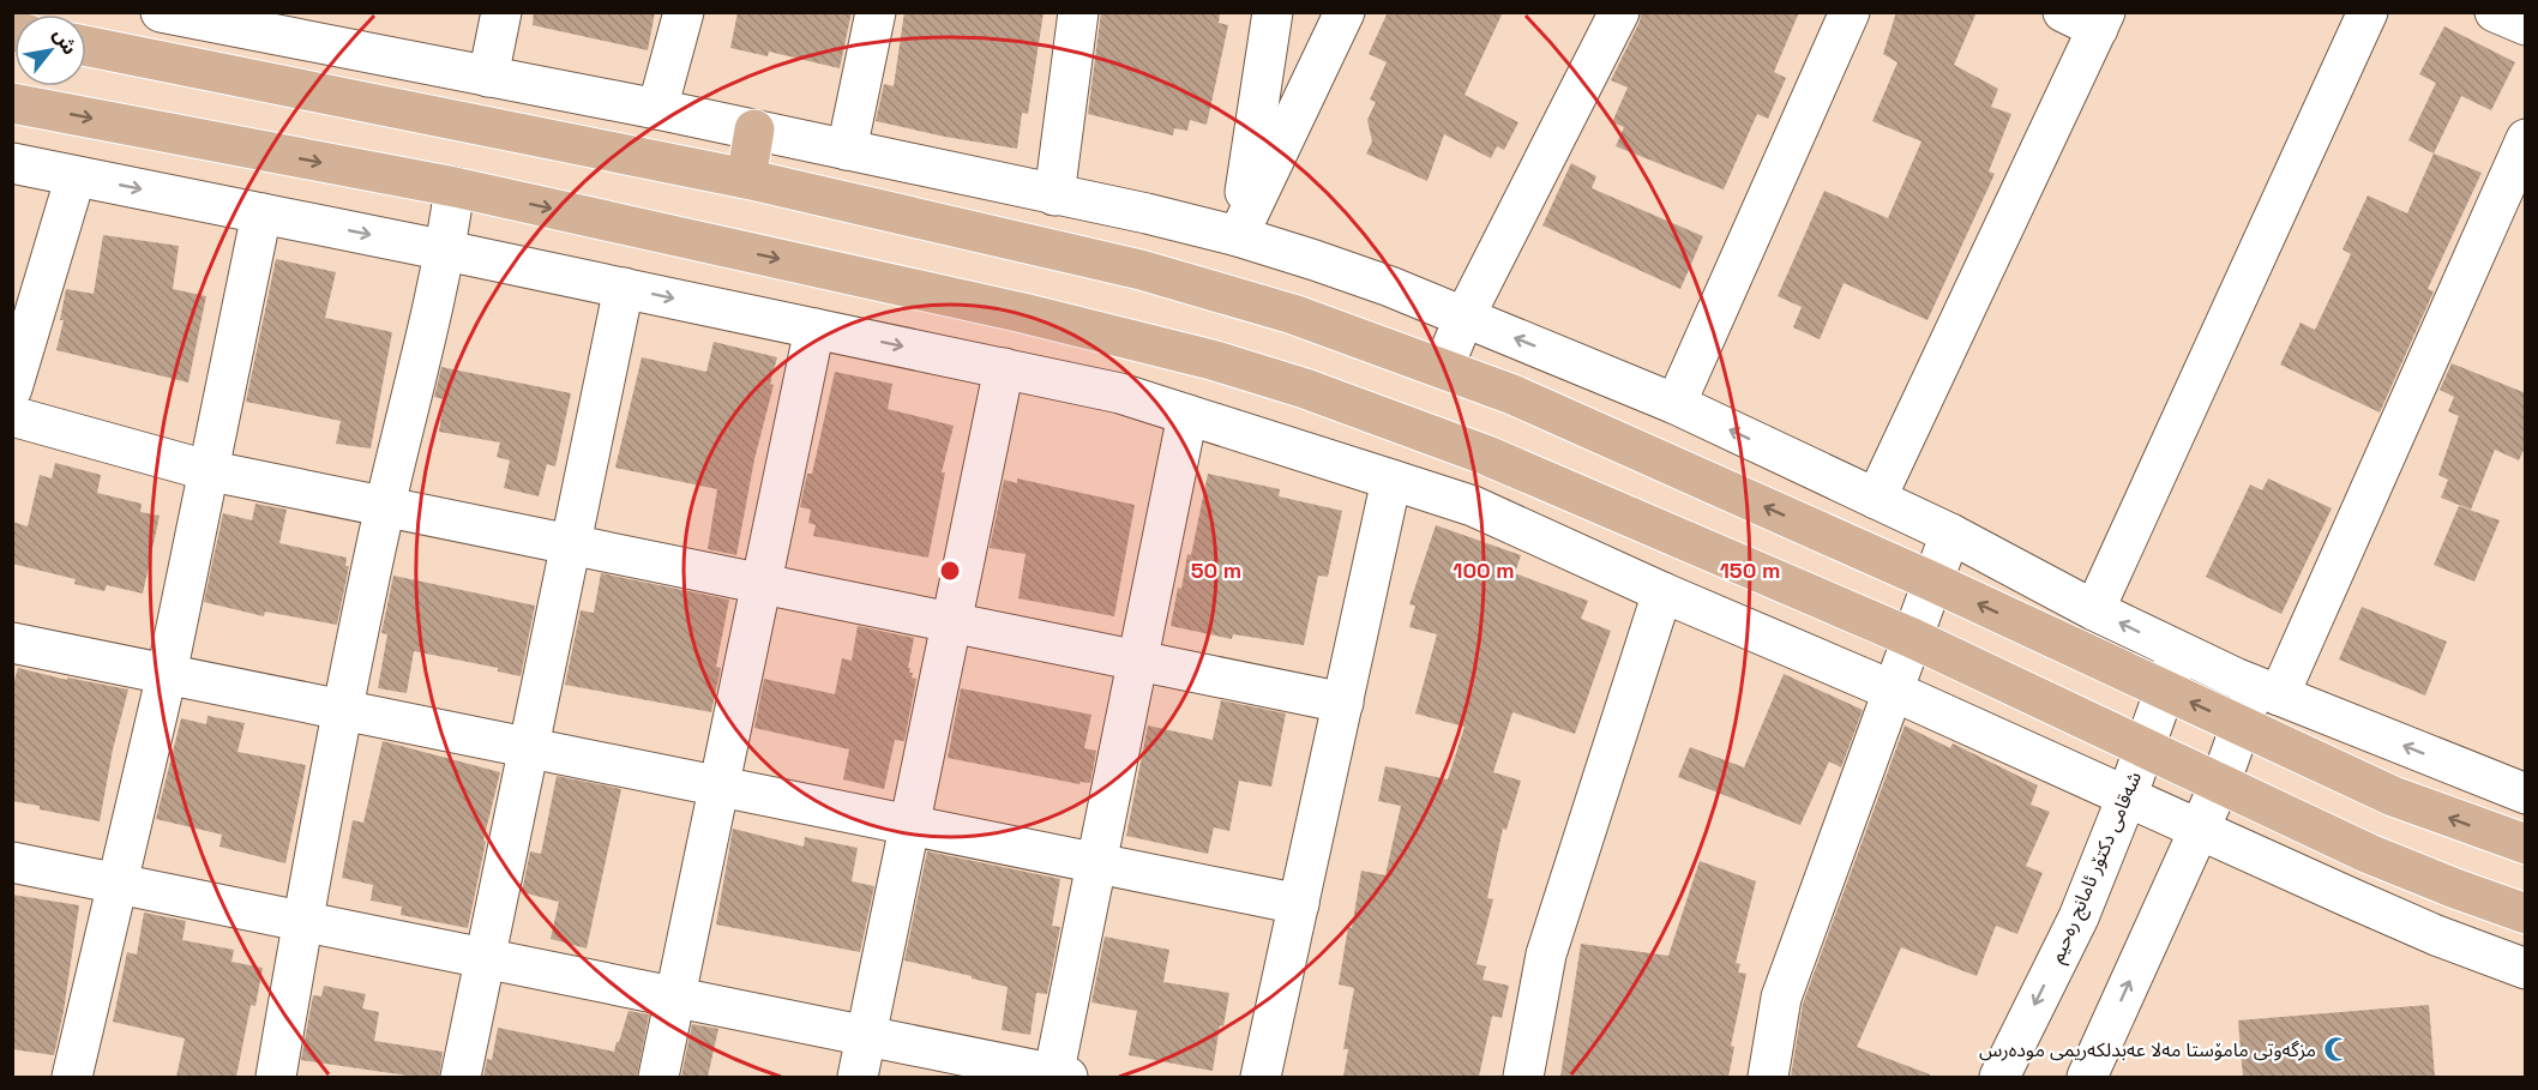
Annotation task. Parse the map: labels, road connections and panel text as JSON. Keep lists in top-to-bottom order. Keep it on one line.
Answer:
{"streets":{"street":["شەقامی دکتۆر ئامانج رەحیم"]},"places":{"mosque":["مزگەوتی مامۆستا مەلا عەبدلکەریمی مودەرس"]},"north":"top right","rings":["50 m","100 m","150 m"]}
